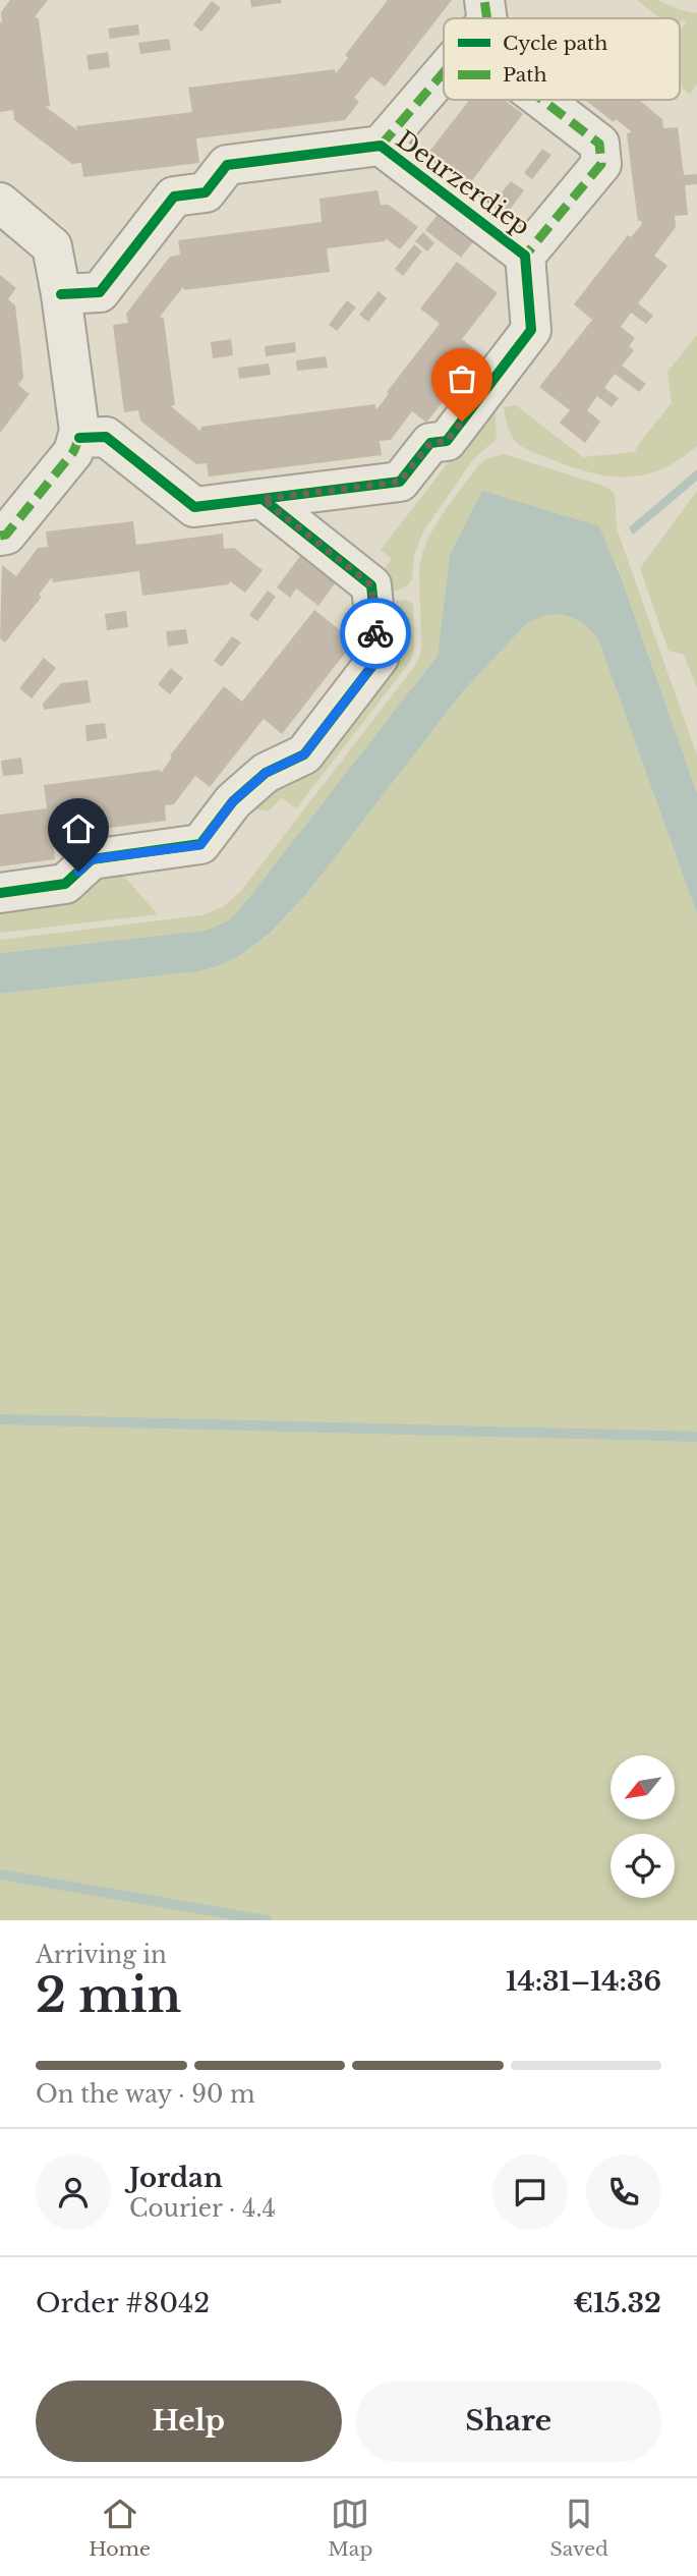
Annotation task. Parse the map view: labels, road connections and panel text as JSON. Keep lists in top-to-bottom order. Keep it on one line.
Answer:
{"streets":{"street":["Deurzerdiep"]},"legend":["Cycle path","Path"],"north":"bottom left","page":{"heading":["2 min","Arriving in","14:31–14:36"],"panel":["Jordan","Courier · 4.4","Order #8042","€15.32"],"bar":"On the way · 90 m","buttons":["Help","Share"],"tabs":["Home","Map","Saved"]}}
